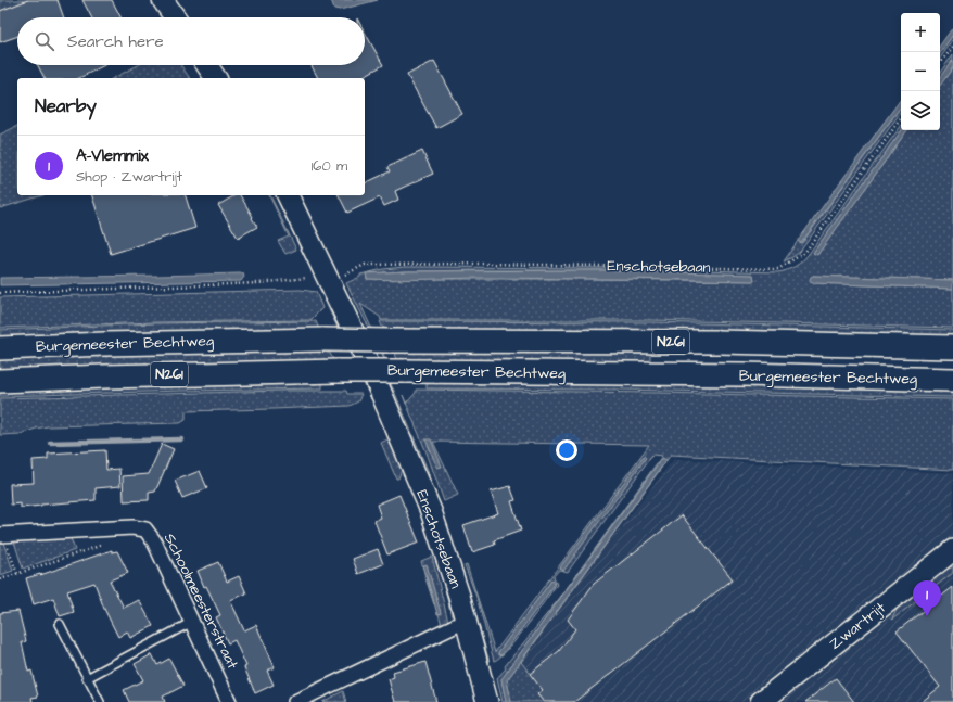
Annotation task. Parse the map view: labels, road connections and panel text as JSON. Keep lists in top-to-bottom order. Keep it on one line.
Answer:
{"streets":{"main road":["N261","Burgemeester Bechtweg"],"street":["Enschotsebaan","Schoolmeesterstraat","Zwartrijt"]},"page":{"map_buttons":["+","−"],"search":"Search here","heading":"Nearby","list":[{"mark":"1","name":"A-Vlemmix","note":"Shop · Zwartrijt","value":"160 m"}],"pins":"1"}}
